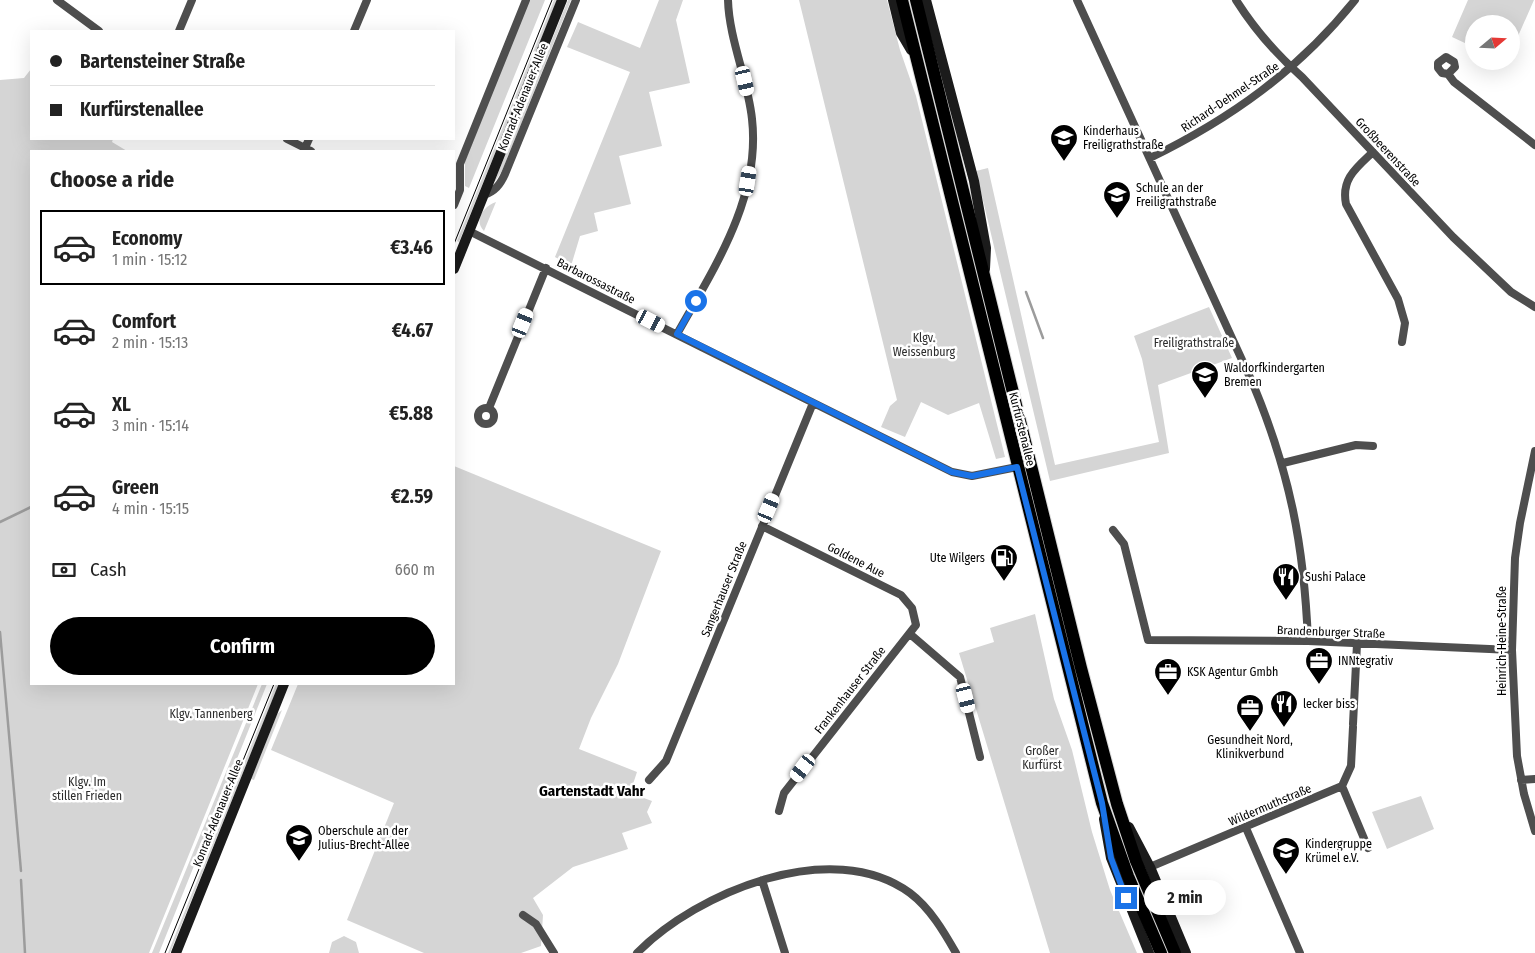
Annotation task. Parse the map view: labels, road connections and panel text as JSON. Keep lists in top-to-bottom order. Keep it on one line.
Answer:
{"streets":{"main road":["Konrad-Adenauer-Allee","Kurfürstenallee"],"street":["Richard-Dehmel-Straße","Großbeerenstraße","Barbarossastraße","Goldene Aue","Sangerhauser Straße","Brandenburger Straße","Heinrich-Heine-Straße","Frankenhauser Straße","Wildermuthstraße"]},"crossings":[["Konrad-Adenauer-Allee","Barbarossastraße"],["Richard-Dehmel-Straße","Großbeerenstraße"],["Barbarossastraße","Kurfürstenallee"],["Barbarossastraße","Sangerhauser Straße"],["Kurfürstenallee","Wildermuthstraße"],["Goldene Aue","Sangerhauser Straße"],["Goldene Aue","Frankenhauser Straße"],["Brandenburger Straße","Heinrich-Heine-Straße"]],"districts":["Gartenstadt Vahr"],"parks":["Klgv. Weissenburg","Freiligrathstraße","Klgv. Tannenberg","Großer Kurfürst","Klgv. Im stillen Frieden"],"places":{"school or university":["Kinderhaus Freiligrathstraße","Schule an der Freiligrathstraße","Waldorfkindergarten Bremen","Oberschule an der Julius-Brecht-Allee","Kindergruppe Krümel e.V."],"fuel station":["Ute Wilgers"],"restaurant":["Sushi Palace","lecker biss"],"office":["INNtegrativ","KSK Agentur Gmbh","Gesundheit Nord, Klinikverbund"]},"north":"right","page":{"banner":["Bartensteiner Straße","Kurfürstenallee"],"heading":"Choose a ride","list":[{"name":"Economy","note":"1 min · 15:12","value":"€3.46"},{"name":"Comfort","note":"2 min · 15:13","value":"€4.67"},{"name":"XL","note":"3 min · 15:14","value":"€5.88"},{"name":"Green","note":"4 min · 15:15","value":"€2.59"}],"pay":["Cash","660 m"],"buttons":"Confirm","bubble":"2 min"}}
